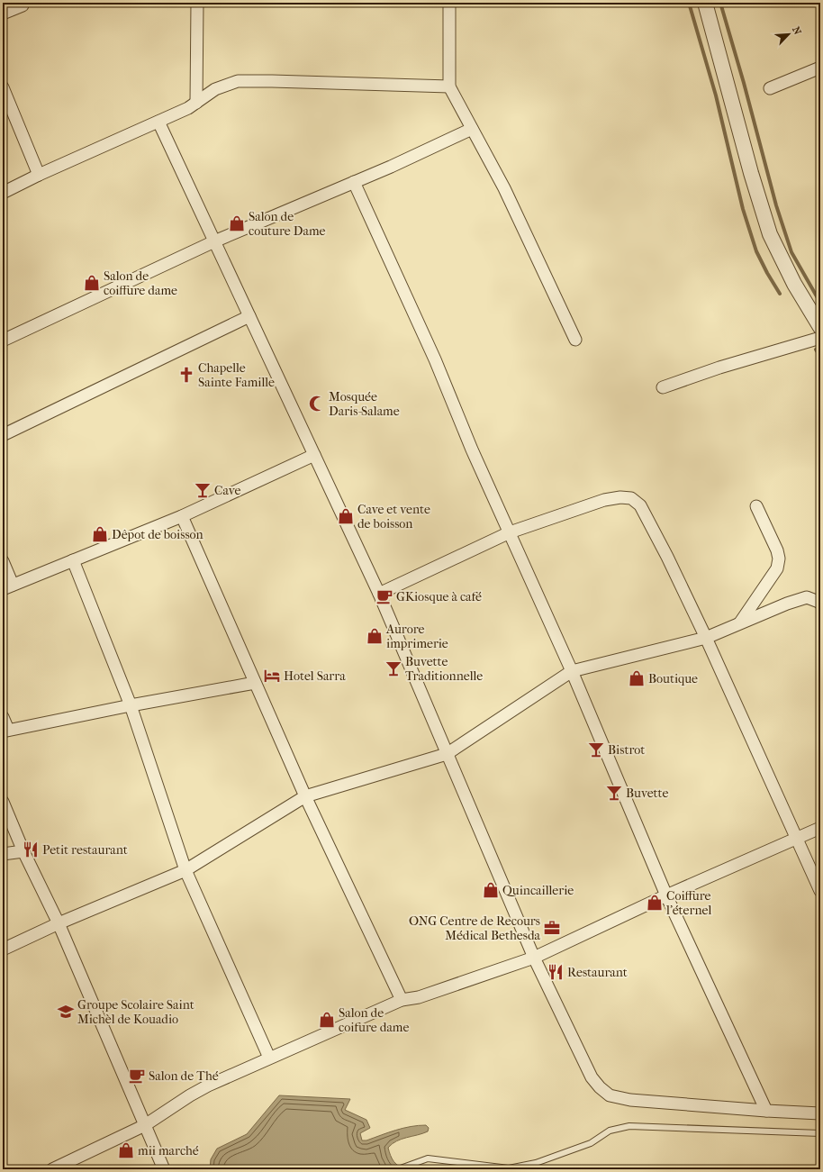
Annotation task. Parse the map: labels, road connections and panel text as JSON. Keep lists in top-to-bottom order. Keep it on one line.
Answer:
{"places":{"shop":["Salon de couture Dame","Salon de coiffure dame","Cave et vente de boisson","Dêpot de boisson","Aurore imprimerie","Boutique","Quincaillerie","Coiffure l'éternel","Salon de coifure dame","mii marché"],"church":["Chapelle Sainte Famille"],"mosque":["Mosquée Daris-Salame"],"bar":["Cave","Buvette Traditionnelle","Bistrot","Buvette"],"cafe":["GKiosque à café","Salon de Thé"],"hotel":["Hotel Sarra"],"restaurant":["Petit restaurant","Restaurant"],"office":["ONG Centre de Recours Médical Bethesda"],"school or university":["Groupe Scolaire Saint Michèl de Kouadio"]},"north":"top right"}
